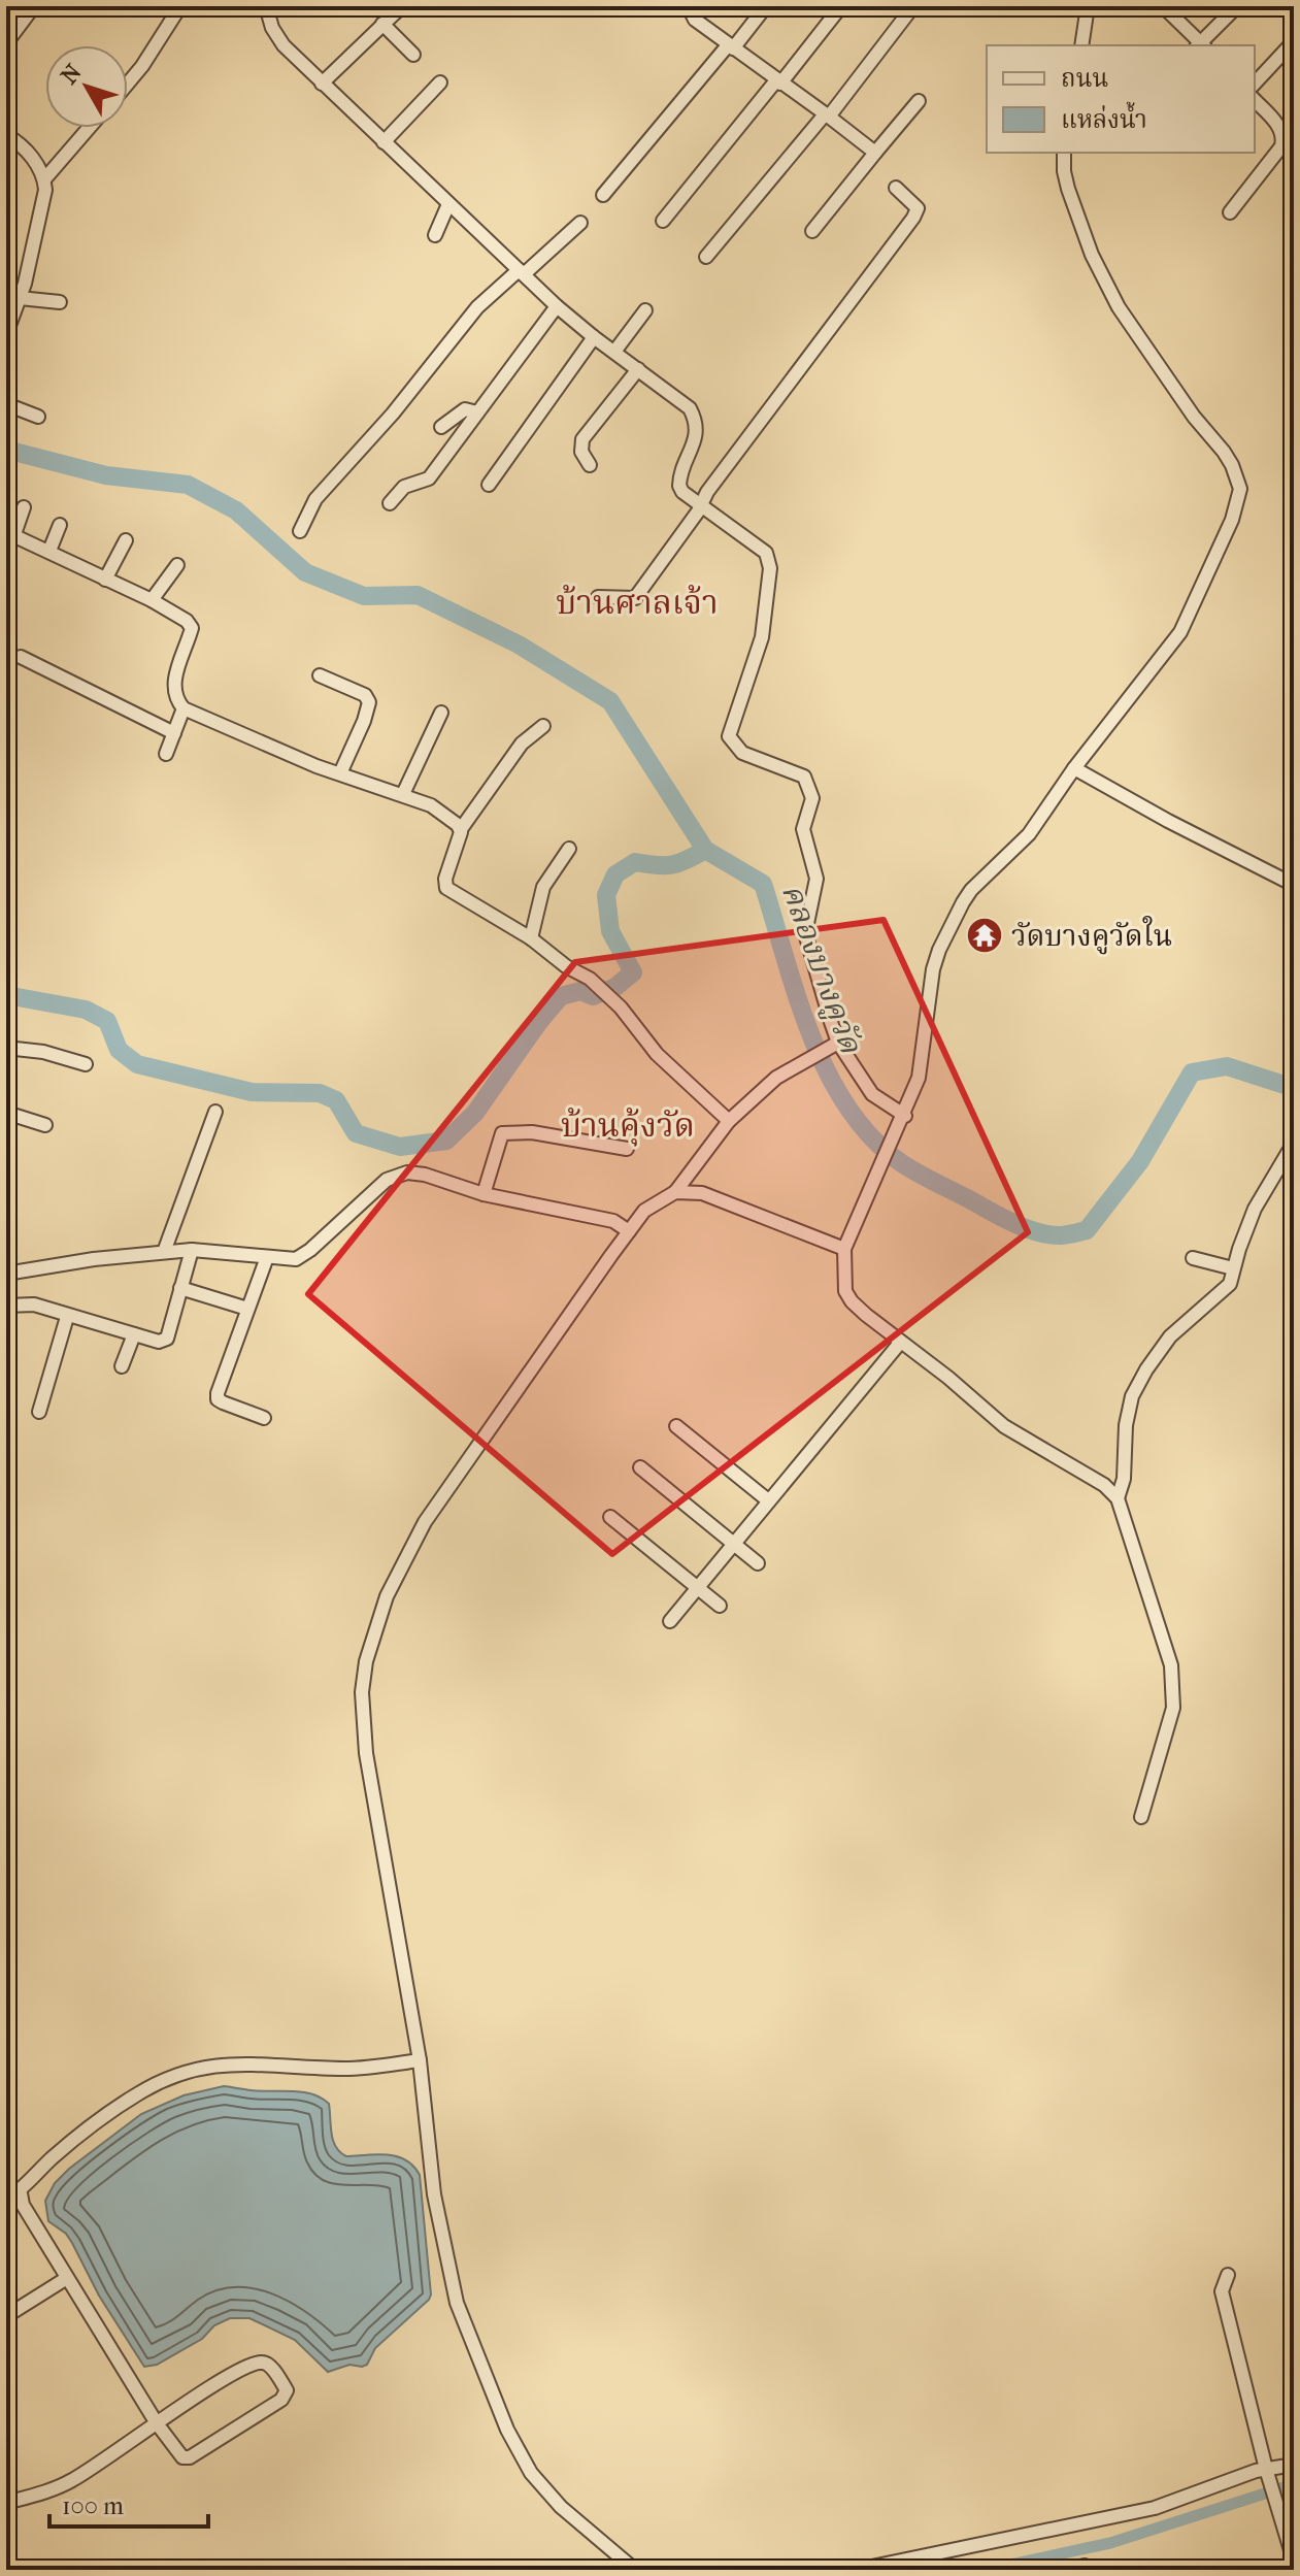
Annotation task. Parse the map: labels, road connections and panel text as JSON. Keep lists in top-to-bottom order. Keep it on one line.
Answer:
{"districts":["บ้านศาลเจ้า","บ้านคุ้งวัด"],"water":["คลองบางคูวัด"],"places":{"temple":["วัดบางคูวัดใน"]},"legend":["ถนน","แหล่งน้ำ"],"scale_bar":"100 m","north":"top left"}
